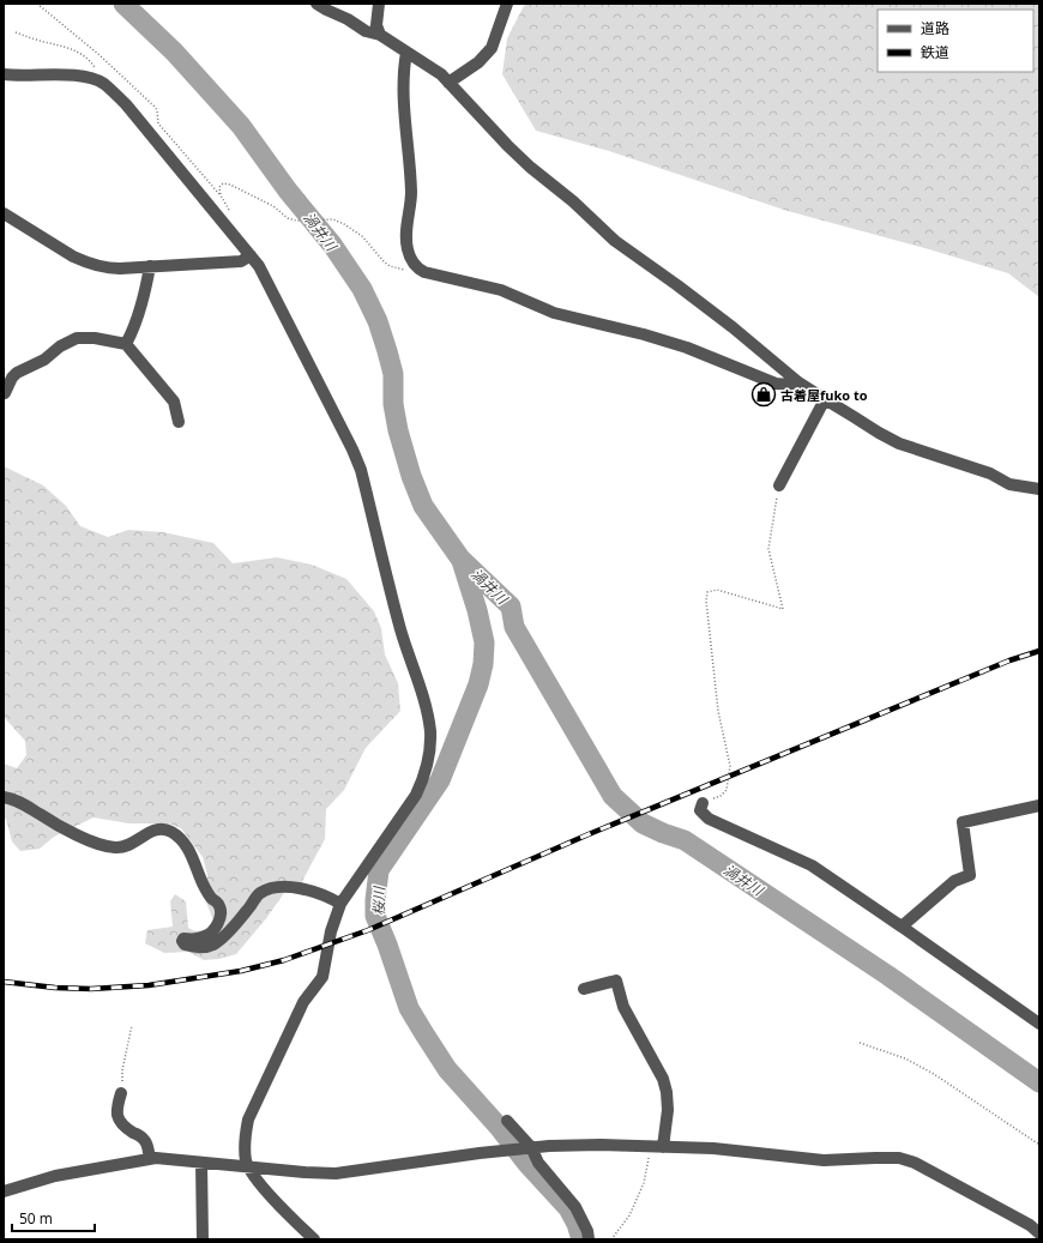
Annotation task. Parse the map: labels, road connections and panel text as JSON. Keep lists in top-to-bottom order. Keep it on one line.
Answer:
{"water":["渦井川","桜川"],"places":{"shop":["古着屋fuko to"]},"legend":["道路","鉄道"],"scale_bar":"50 m"}
